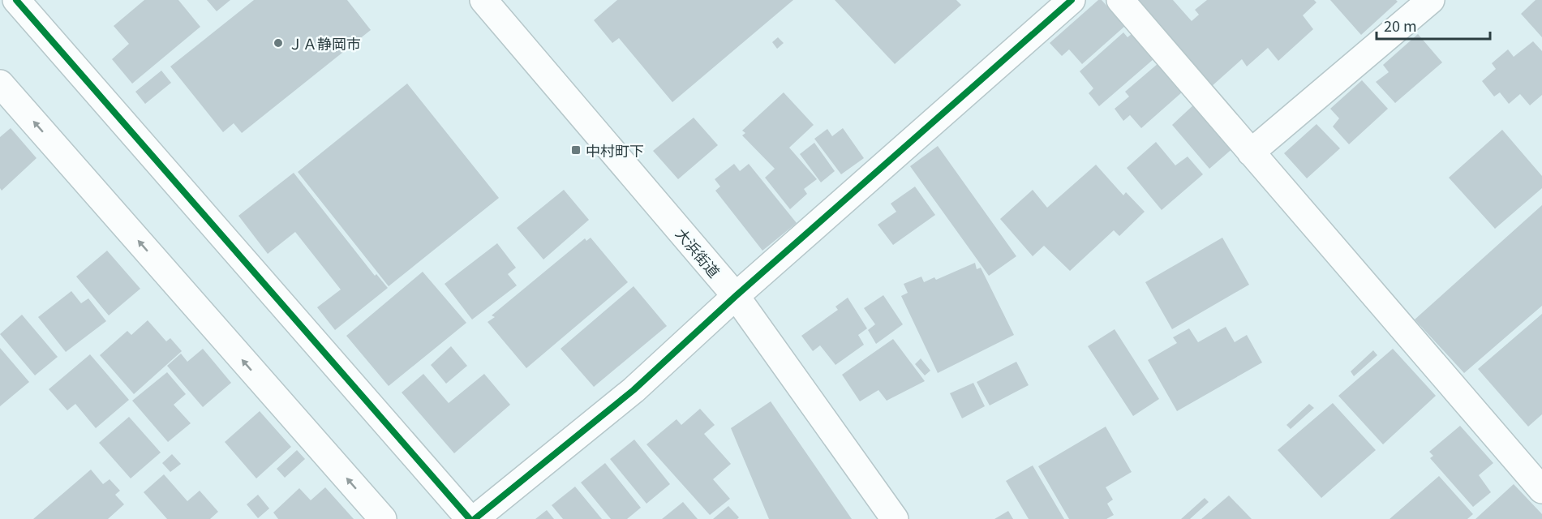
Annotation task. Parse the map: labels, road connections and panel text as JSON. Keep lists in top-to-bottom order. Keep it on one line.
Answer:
{"streets":{"street":["大浜街道"]},"places":{"other":["ＪＡ静岡市"],"transit":["中村町下"]},"scale_bar":"20 m"}
